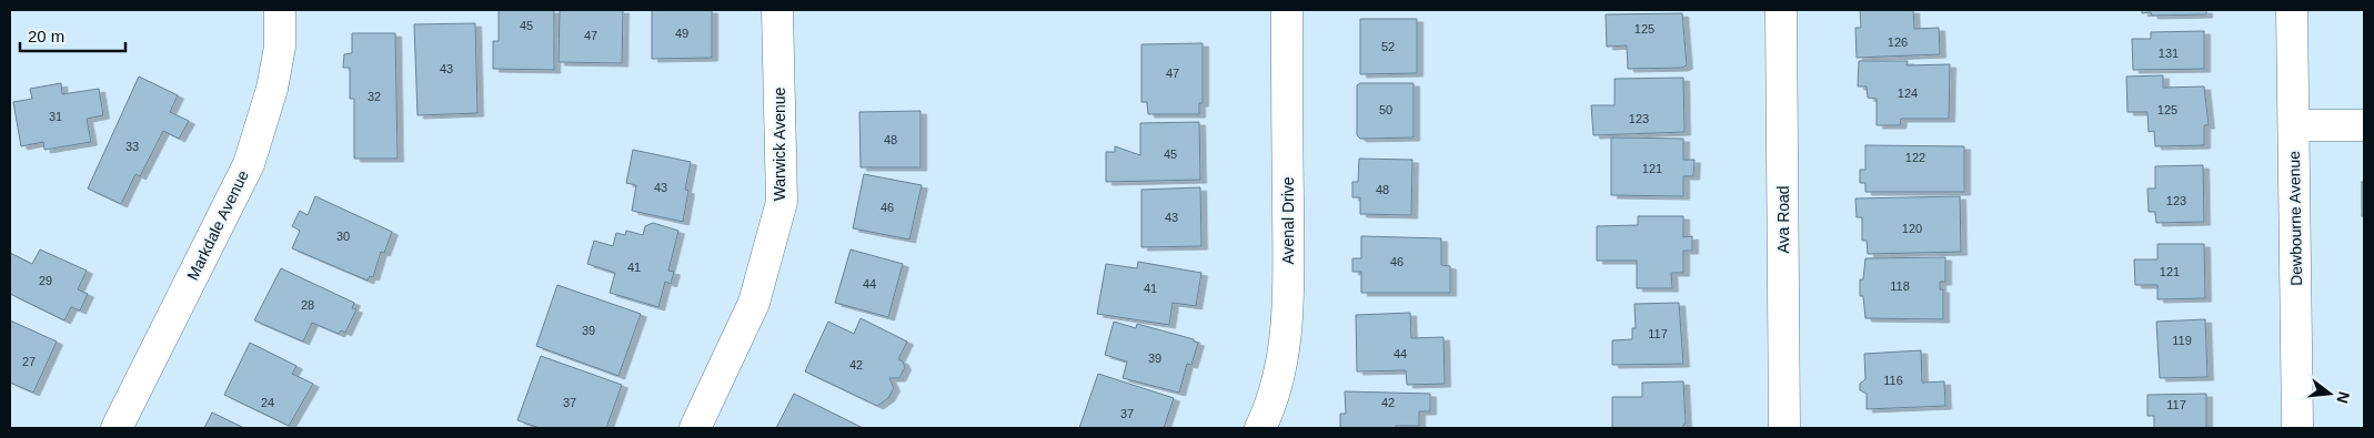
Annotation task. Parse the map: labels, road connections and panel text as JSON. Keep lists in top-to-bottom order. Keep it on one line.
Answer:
{"streets":{"street":["Warwick Avenue","Dewbourne Avenue","Ava Road","Avenal Drive","Markdale Avenue"]},"house_numbers":["45","125","49","47","126","52","131","43","47","124","32","50","125","31","123","48","33","45","122","121","43","48","123","46","43","120","30","46","41","121","29","44","118","41","28","39","117","119","44","39","27","42","116","24","37","42","117","37"],"scale_bar":"20 m","north":"right"}
